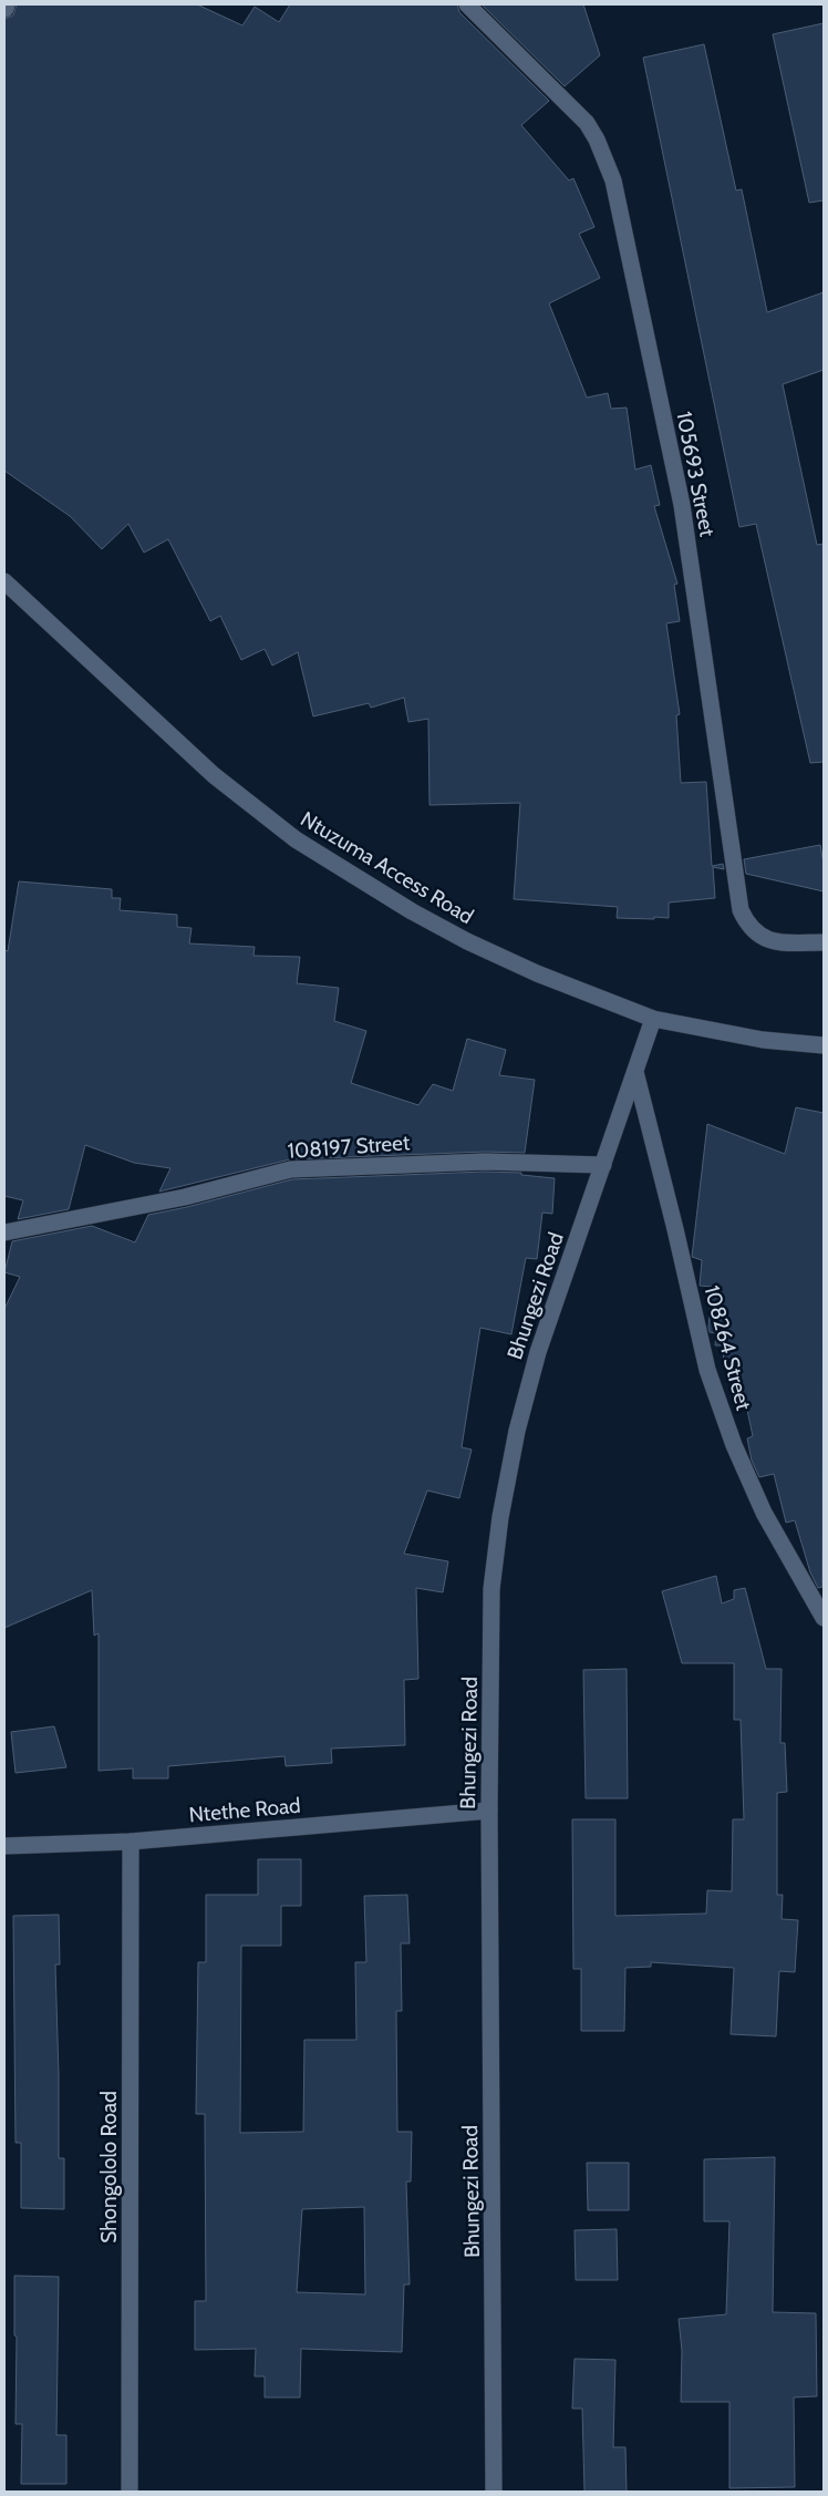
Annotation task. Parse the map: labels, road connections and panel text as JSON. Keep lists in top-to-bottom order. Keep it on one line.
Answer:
{"streets":{"street":["105693 Street","Ntuzuma Access Road","108197 Street","Bhungezi Road","108264 Street","Ntethe Road","Shongololo Road"]},"crossings":[["Ntuzuma Access Road","Bhungezi Road"],["108197 Street","Bhungezi Road"],["Bhungezi Road","108264 Street"],["Bhungezi Road","Ntethe Road"],["Ntethe Road","Shongololo Road"]]}
